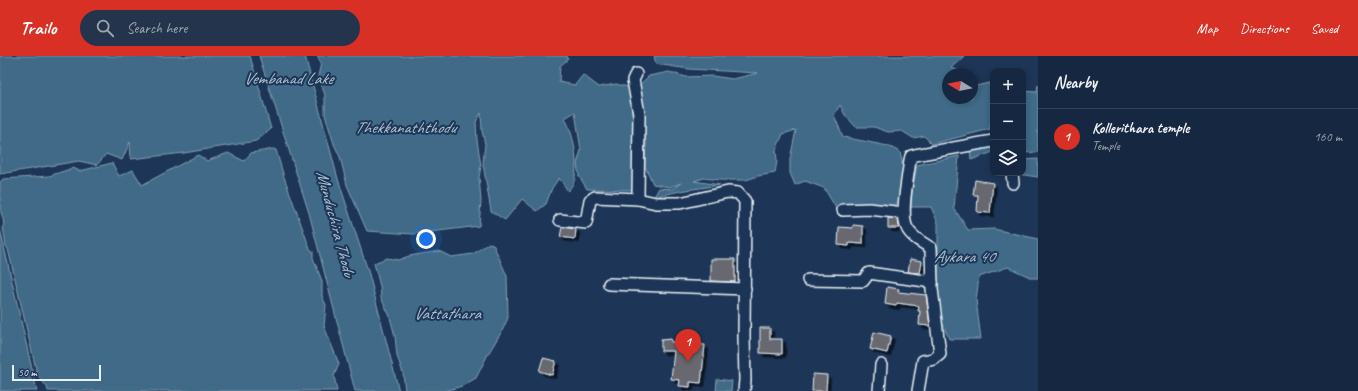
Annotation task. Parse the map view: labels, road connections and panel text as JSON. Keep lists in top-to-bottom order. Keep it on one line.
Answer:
{"water":["Vembanad Lake","Thekkanaththodu","Munduchira Thodu","Aykara 40","Vattathara"],"scale_bar":"50 m","north":"left","page":{"header":"Trailo","search":"Search here","nav":["Map","Directions","Saved"],"heading":"Nearby","map_buttons":["+","−"],"list":[{"mark":"1","name":"Kollerithara temple","note":"Temple","value":"160 m"}],"pins":"1","scale":"50 m"}}
